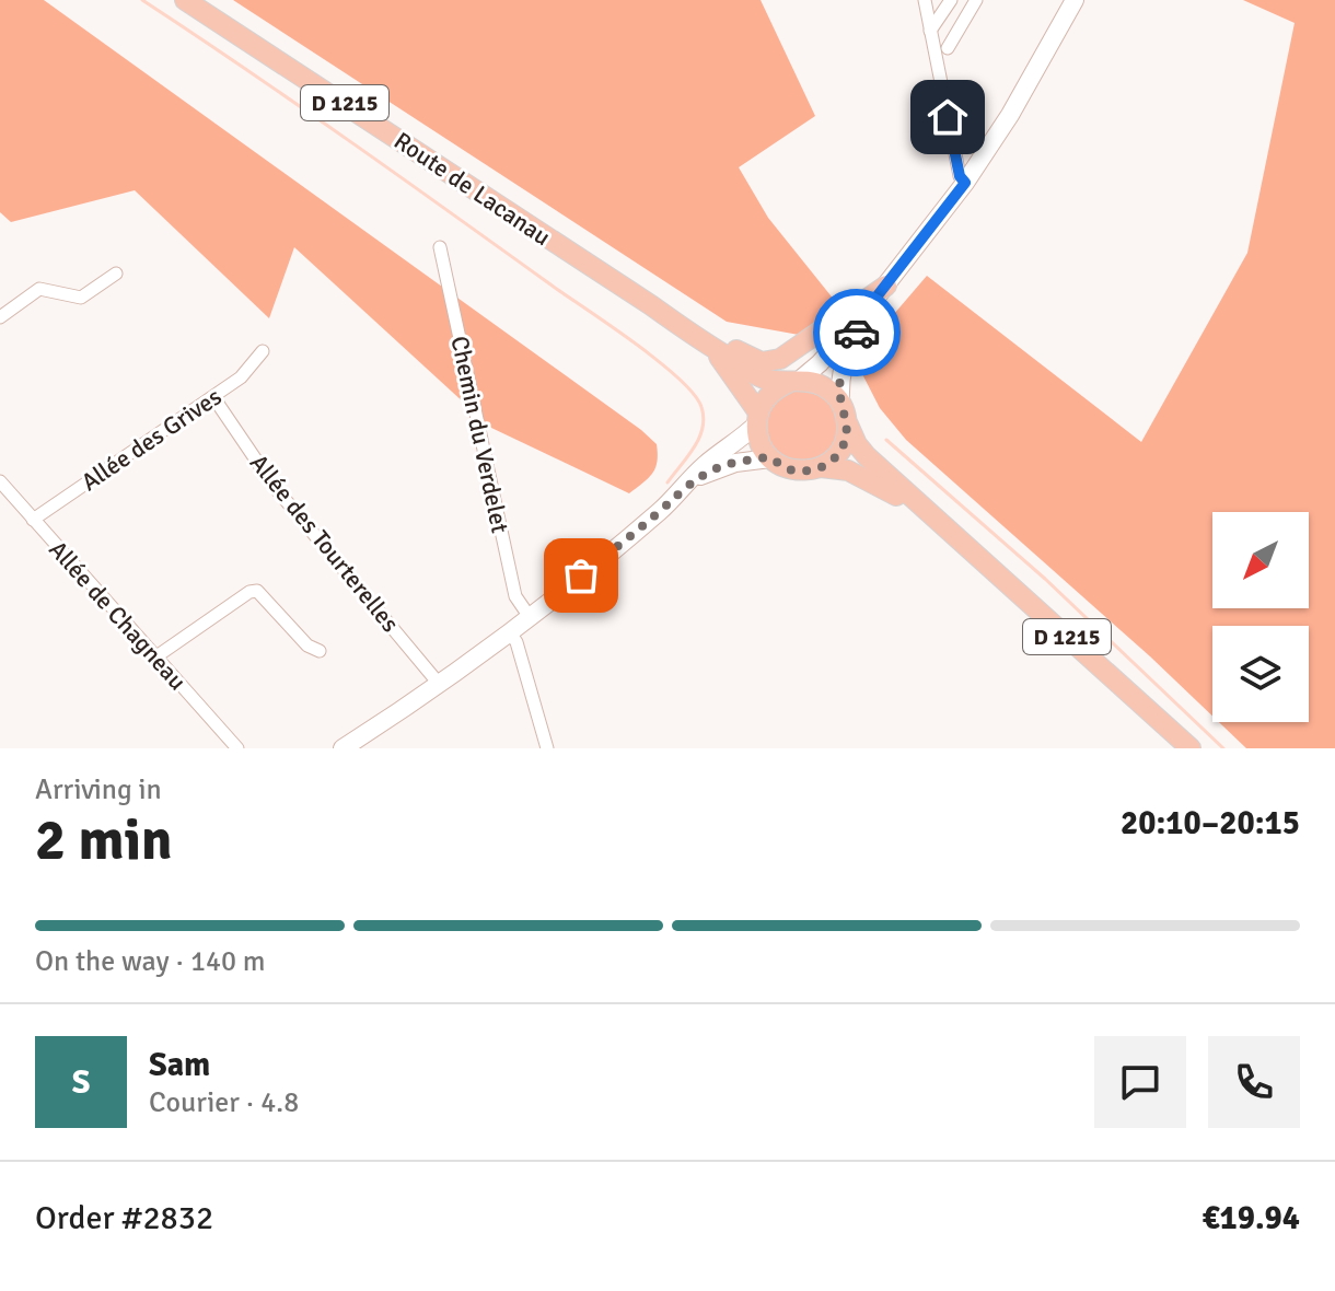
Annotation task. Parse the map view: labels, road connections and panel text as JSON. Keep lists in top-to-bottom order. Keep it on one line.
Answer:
{"streets":{"main road":["D 1215","Route de Lacanau"],"street":["Chemin du Verdelet","Allée des Grives","Allée des Tourterelles","Allée de Chagneau"]},"crossings":[["D 1215","Route de Lacanau"],["Allée des Grives","Allée des Tourterelles"],["Allée des Grives","Allée de Chagneau"]],"north":"bottom left","page":{"heading":["2 min","Arriving in","20:10–20:15"],"panel":["Sam","Courier · 4.8","Order #2832","€19.94"],"bar":"On the way · 140 m","round":"S"}}
